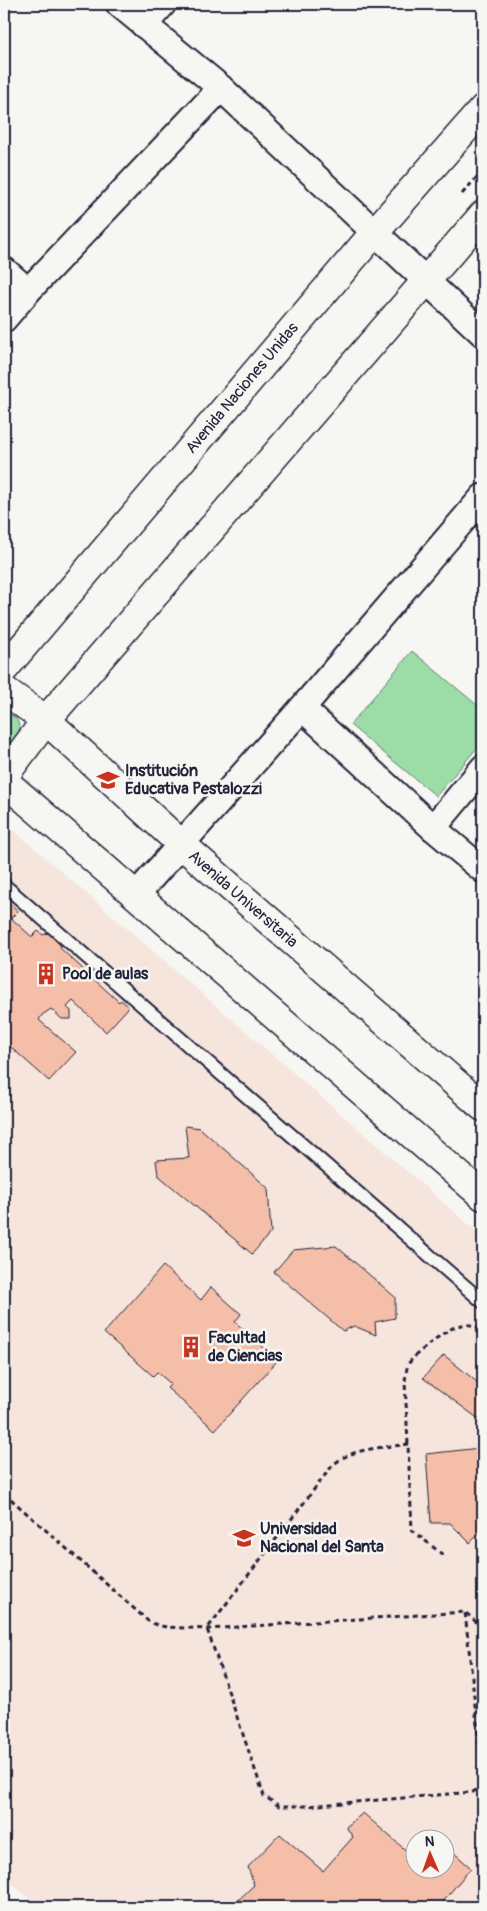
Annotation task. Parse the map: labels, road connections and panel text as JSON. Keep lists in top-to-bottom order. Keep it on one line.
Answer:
{"streets":{"main road":["Avenida Naciones Unidas","Avenida Universitaria"]},"places":{"school or university":["Institución Educativa Pestalozzi","Universidad Nacional del Santa"],"building":["Pool de aulas","Facultad de Ciencias"]},"north":"top"}
